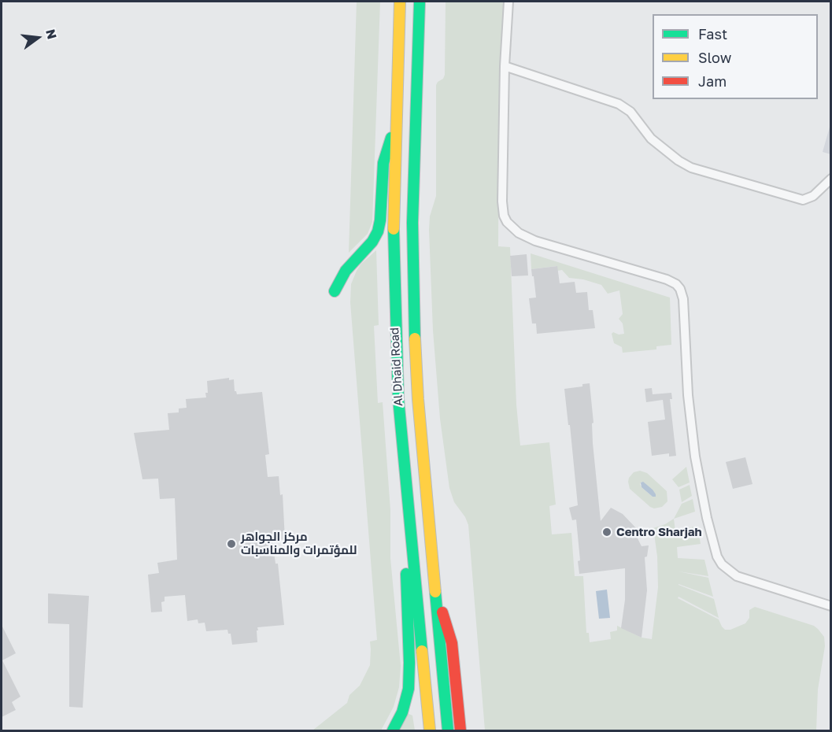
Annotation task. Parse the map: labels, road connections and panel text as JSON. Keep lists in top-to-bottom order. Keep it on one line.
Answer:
{"streets":{"highway":["Al Dhaid Road"]},"places":["Centro Sharjah","مركز الجواهر للمؤتمرات والمناسبات"],"legend":["Fast","Slow","Jam"],"north":"right"}
